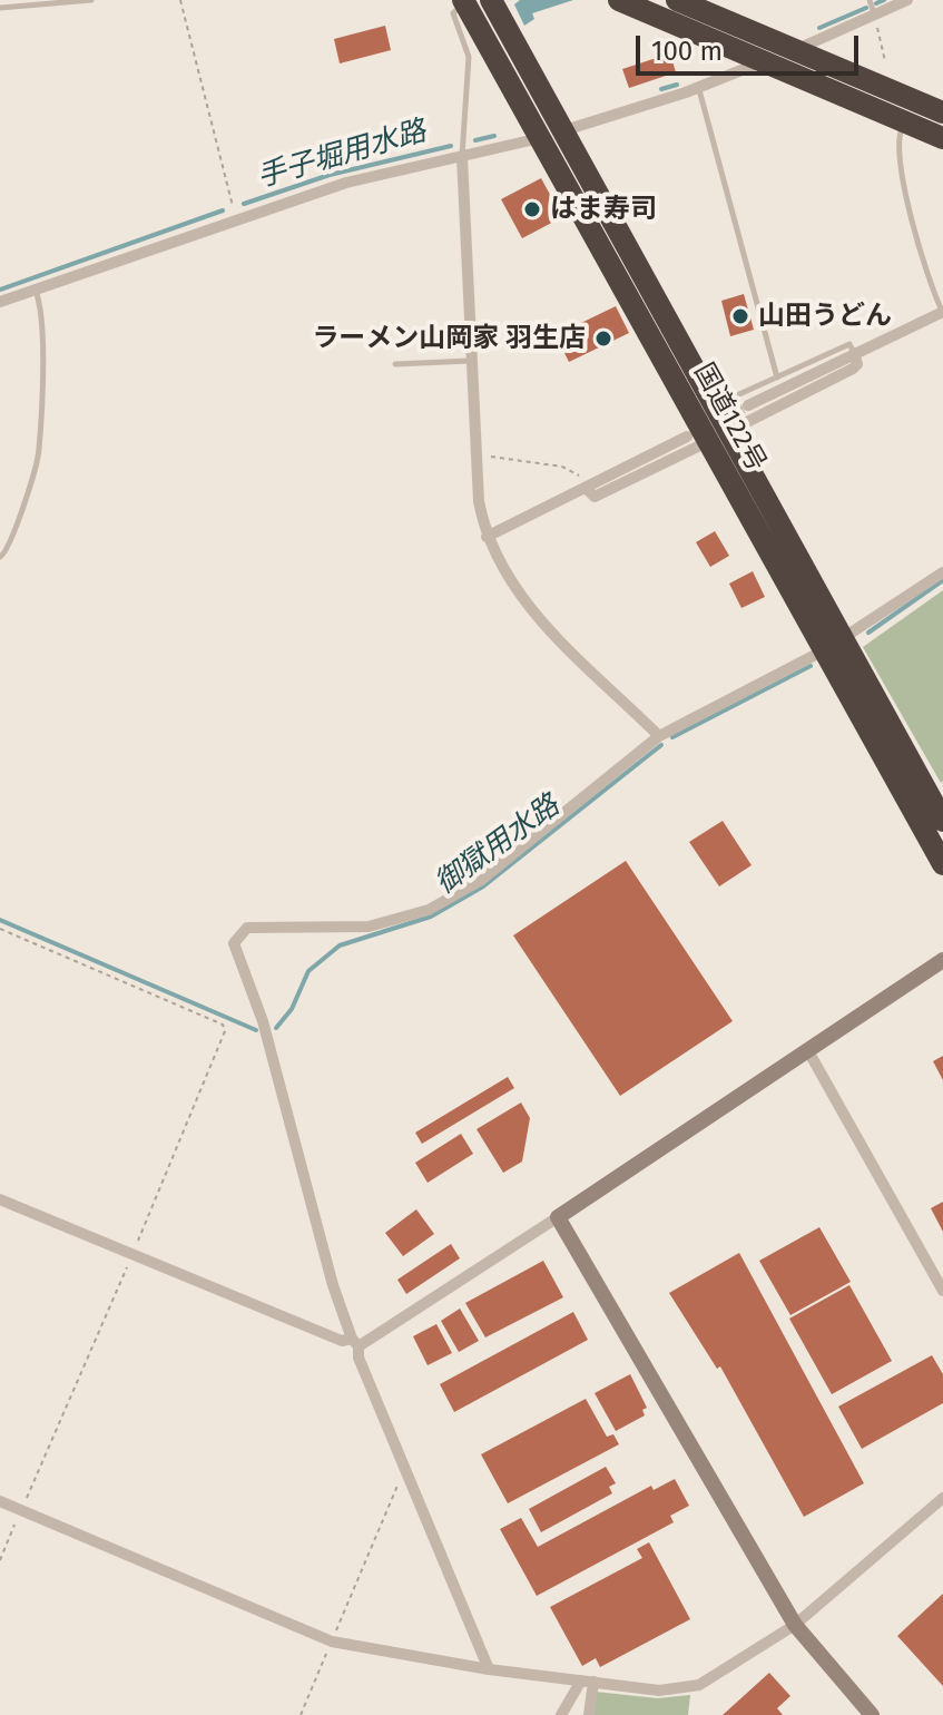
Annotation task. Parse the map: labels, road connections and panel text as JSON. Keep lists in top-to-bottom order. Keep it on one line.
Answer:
{"streets":{"highway":["国道122号"]},"water":["手子堀用水路","御獄用水路"],"places":["はま寿司","山田うどん","ラーメン山岡家 羽生店"],"scale_bar":"100 m"}
